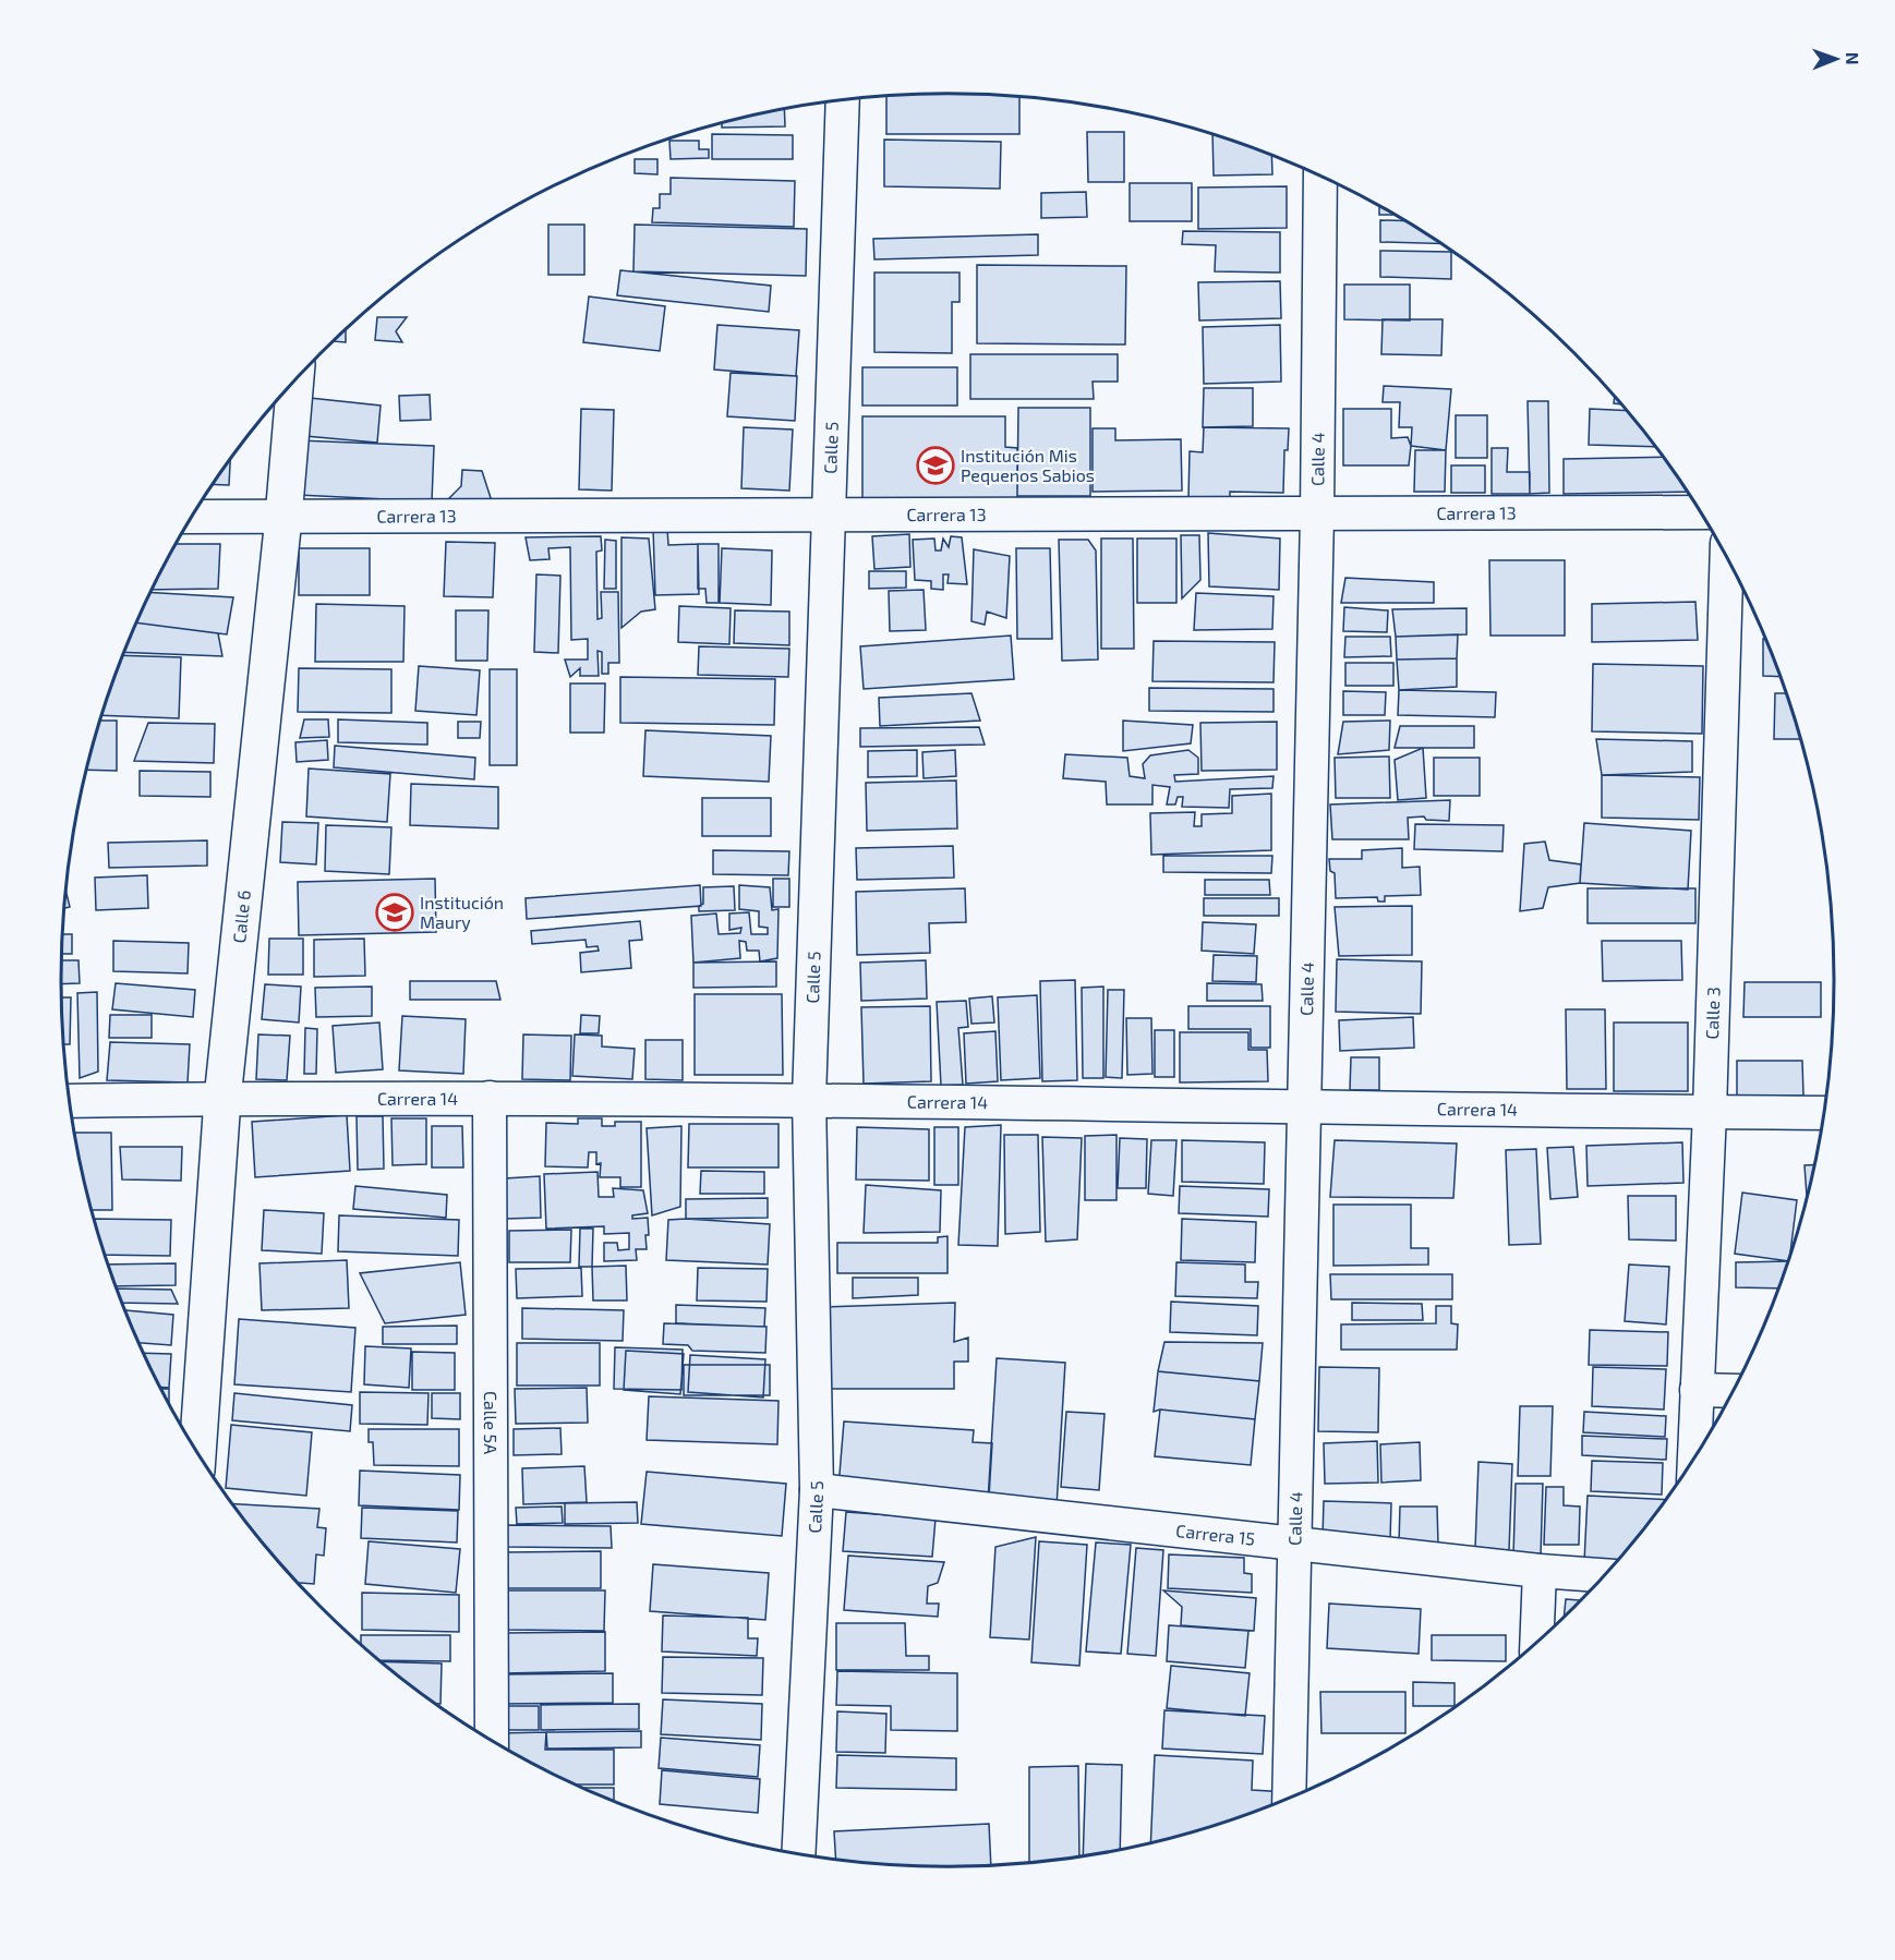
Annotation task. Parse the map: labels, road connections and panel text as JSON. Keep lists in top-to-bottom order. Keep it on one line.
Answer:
{"streets":{"street":["Calle 5","Calle 4","Carrera 13","Calle 6","Calle 3","Carrera 14","Calle 5A","Carrera 15"]},"crossings":[["Calle 5","Carrera 13"],["Calle 5","Carrera 14"],["Calle 5","Carrera 15"],["Calle 4","Carrera 13"],["Calle 4","Carrera 14"],["Calle 4","Carrera 15"],["Carrera 13","Calle 6"],["Calle 6","Carrera 14"],["Calle 3","Carrera 14"],["Carrera 14","Calle 5A"]],"places":{"school or university":["Institución Mis Pequenos Sabios","Institución Maury"]},"north":"right"}
